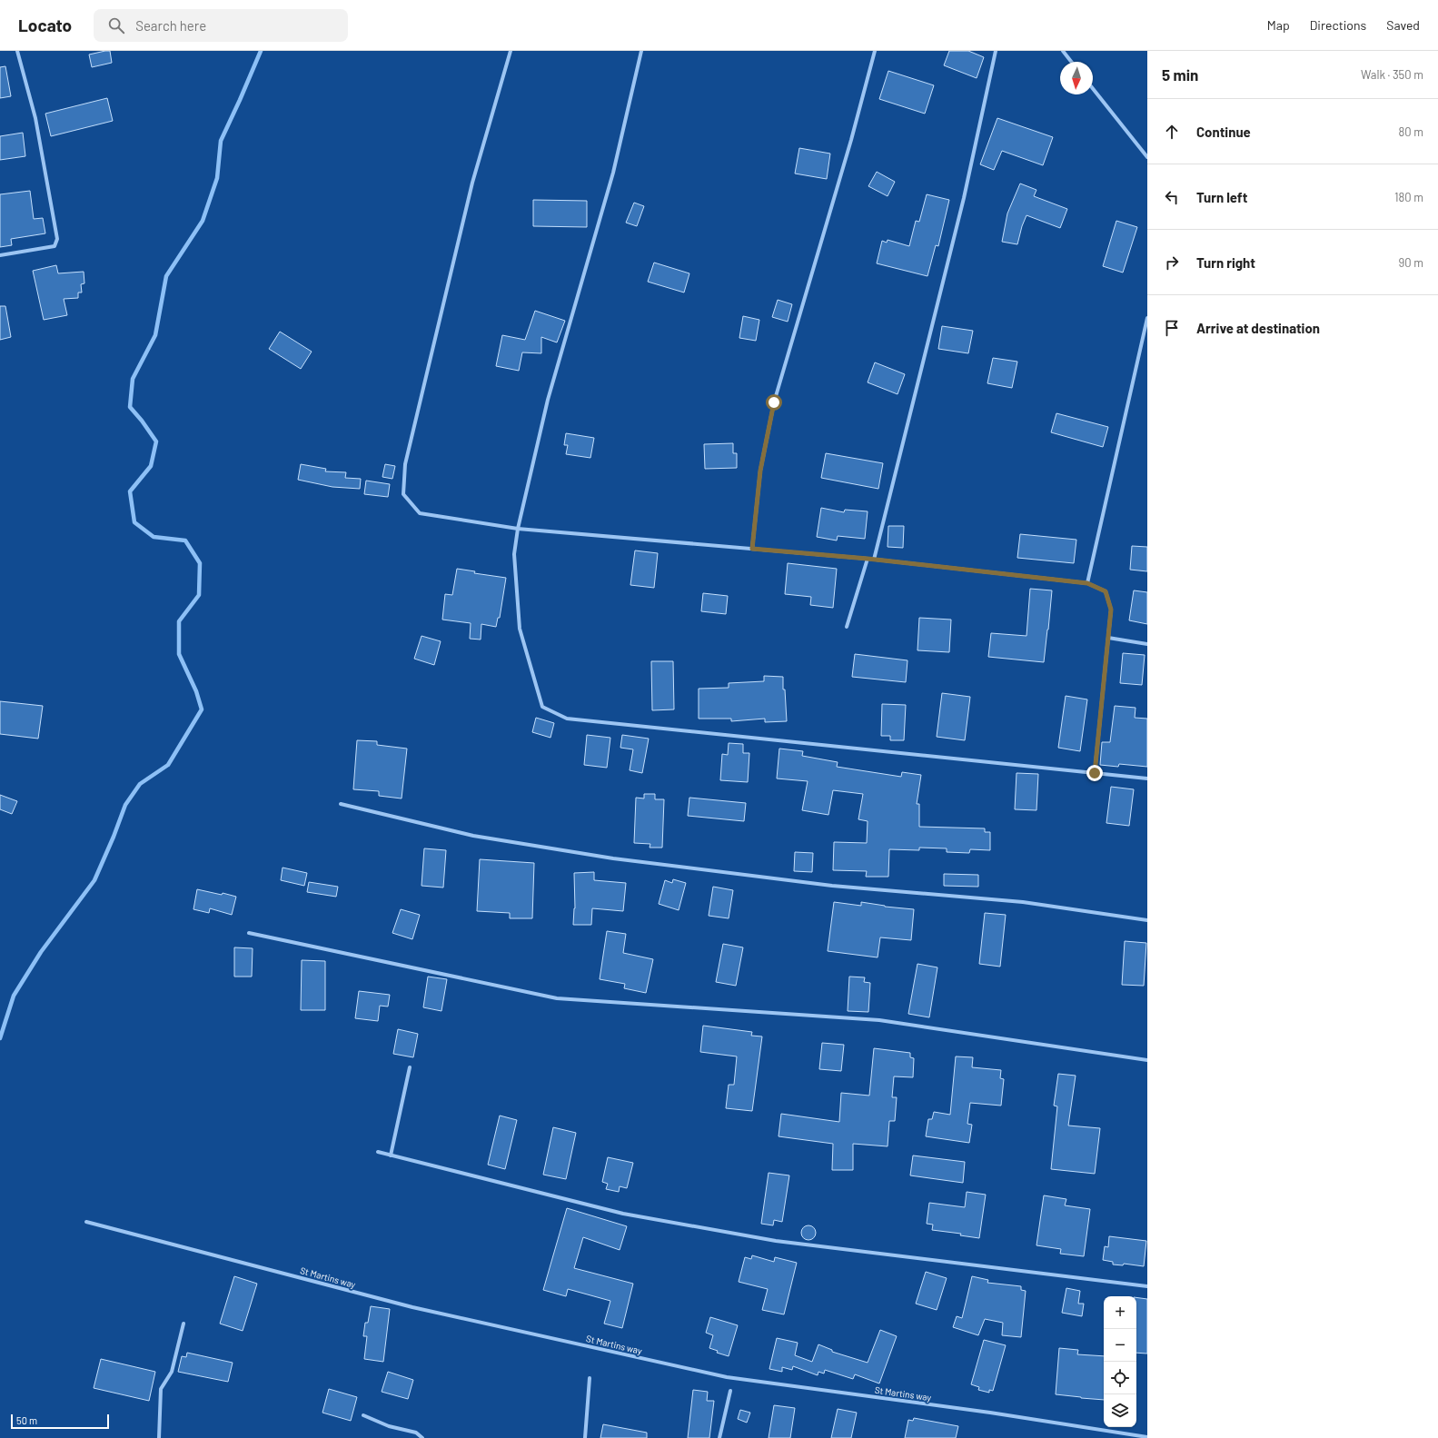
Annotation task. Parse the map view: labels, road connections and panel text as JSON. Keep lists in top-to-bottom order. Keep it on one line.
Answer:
{"streets":{"street":["St Martins way"]},"scale_bar":"50 m","north":"bottom","page":{"header":"Locato","search":"Search here","nav":["Map","Directions","Saved"],"heading":["5 min","Walk · 350 m"],"list":[["Continue","80 m"],["Turn left","180 m"],["Turn right","90 m"],"Arrive at destination"],"map_buttons":["+","−"],"scale":"50 m"}}
